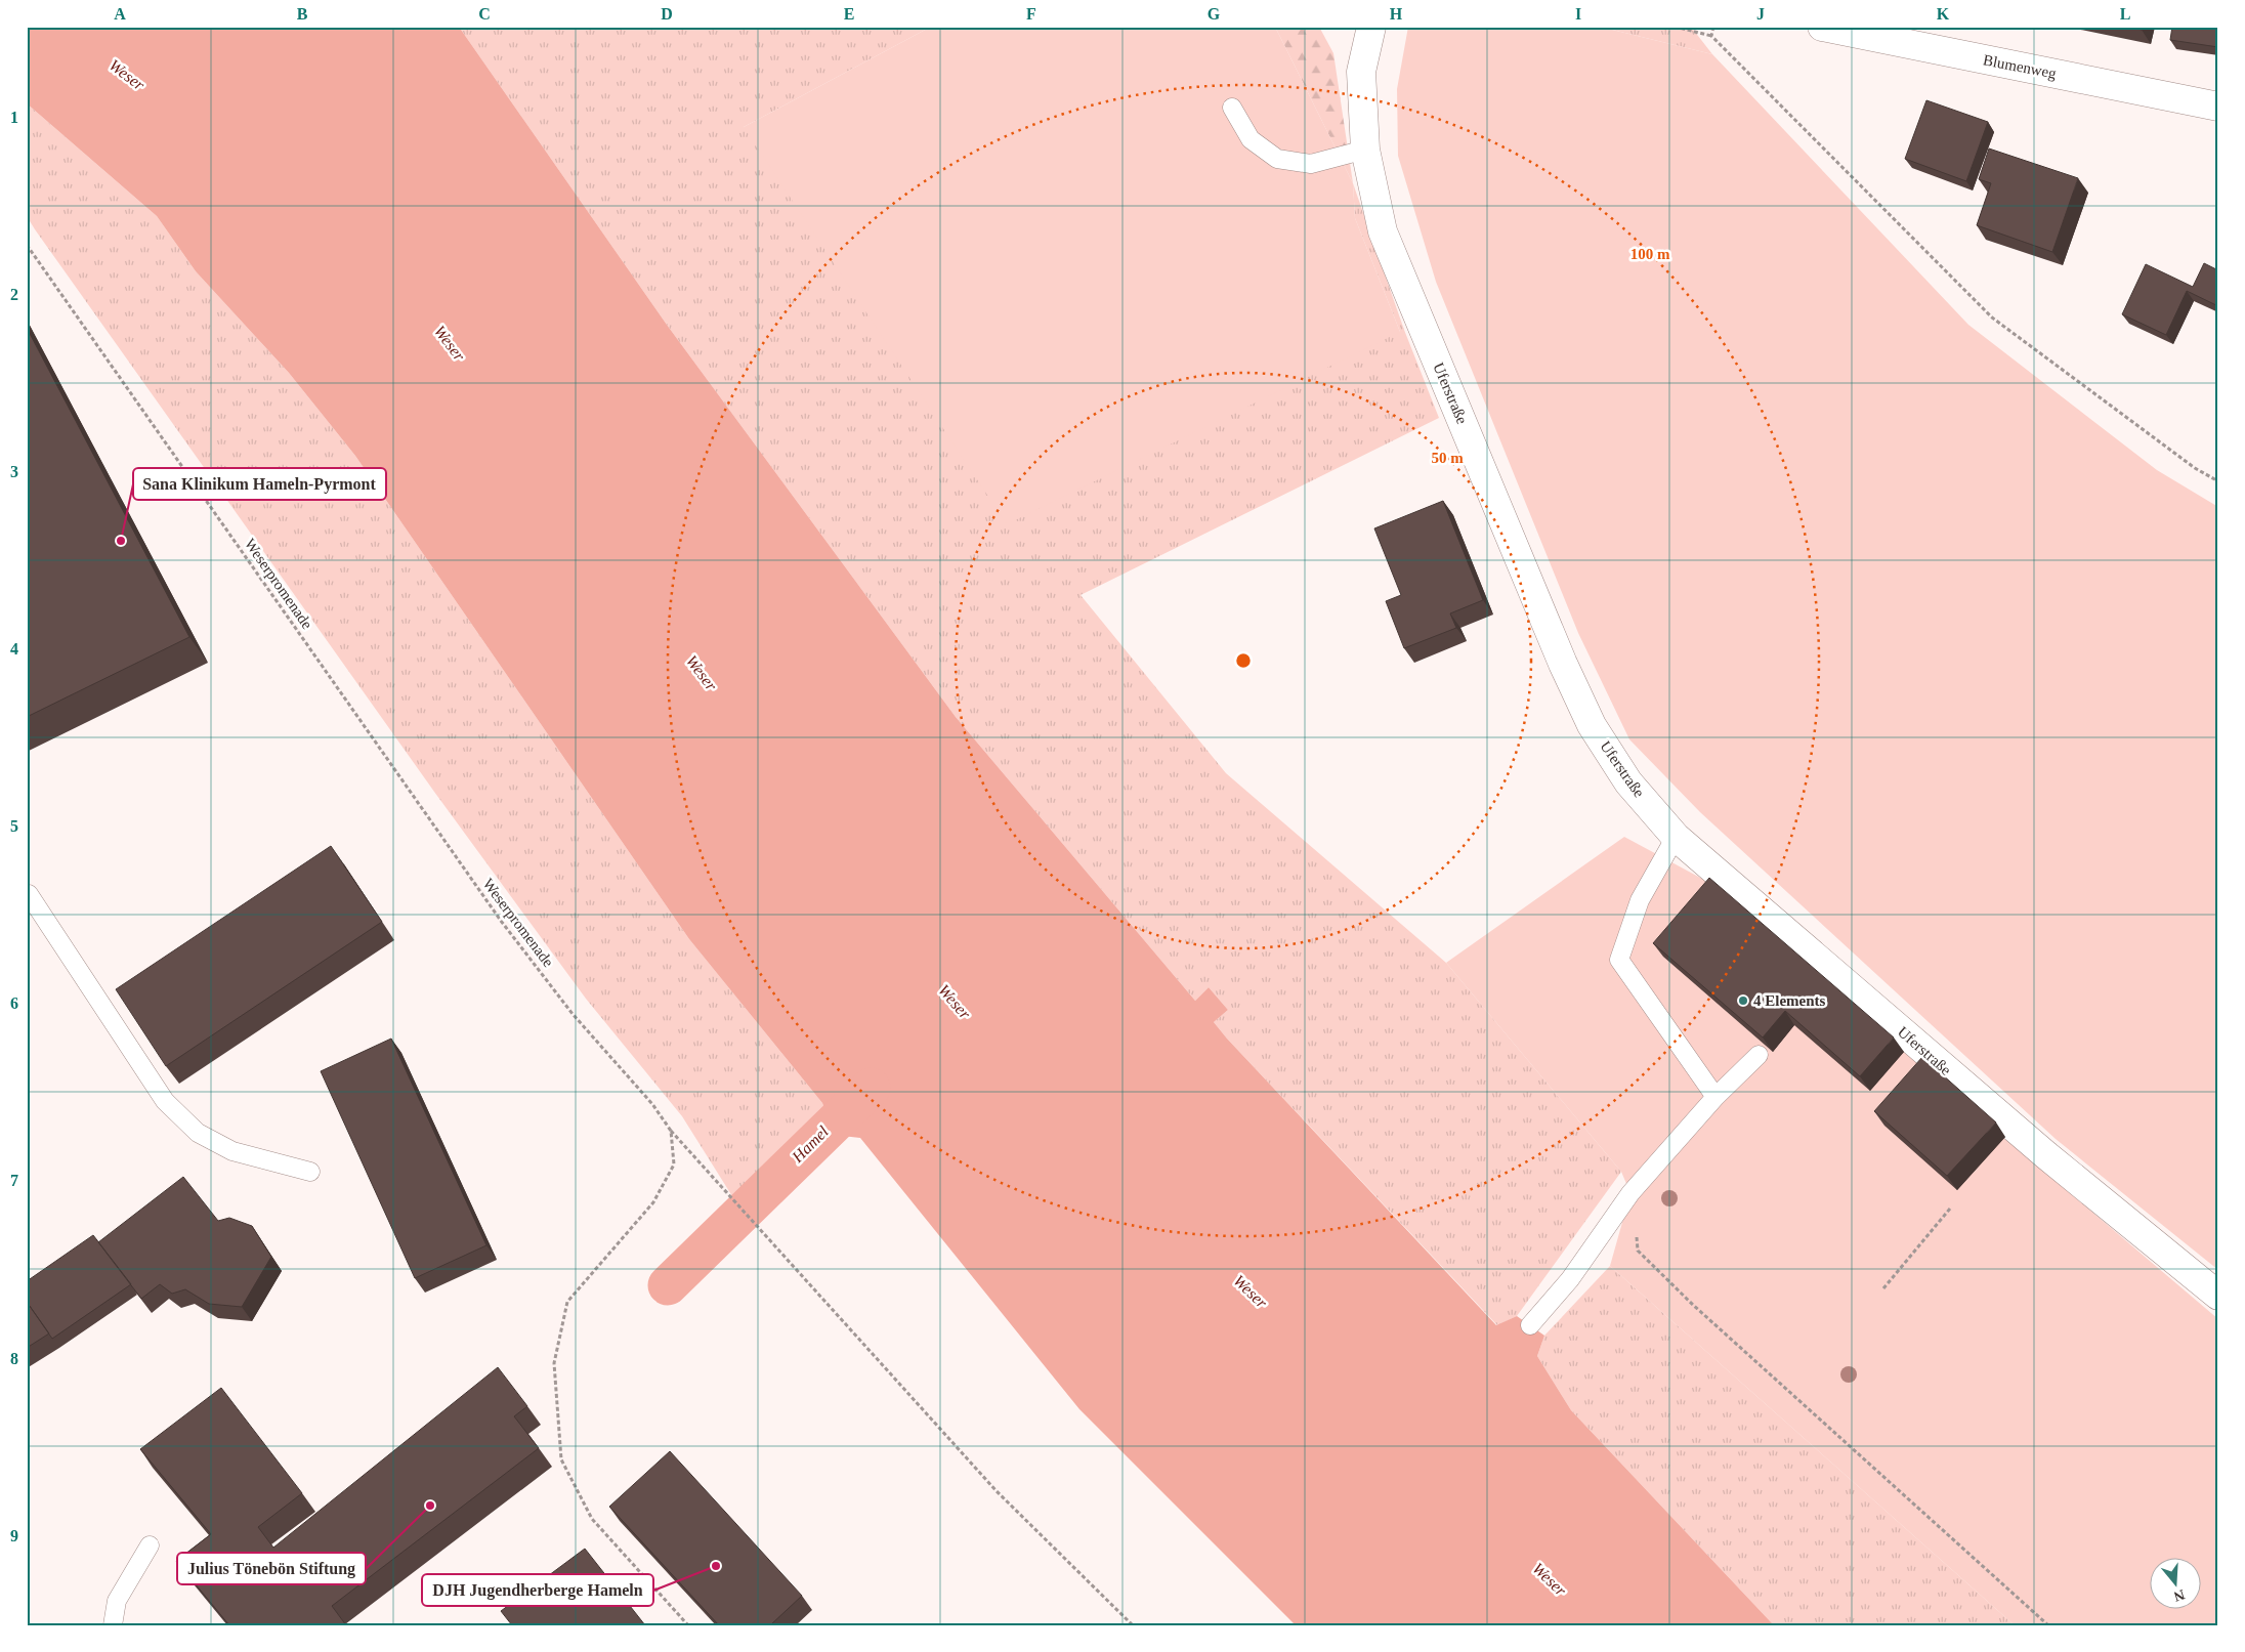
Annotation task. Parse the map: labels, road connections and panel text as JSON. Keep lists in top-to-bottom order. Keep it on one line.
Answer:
{"streets":{"street":["Blumenweg","Uferstraße"],"path":["Weserpromenade"]},"water":["Weser","Hamel"],"places":["Sana Klinikum Hameln-Pyrmont","4 Elements","Julius Tönebön Stiftung","DJH Jugendherberge Hameln"],"north":"bottom","grid":{"columns":["A","B","C","D","E","F","G","H","I","J","K","L"],"rows":["1","2","3","4","5","6","7","8","9"]},"rings":["100 m","50 m"]}
